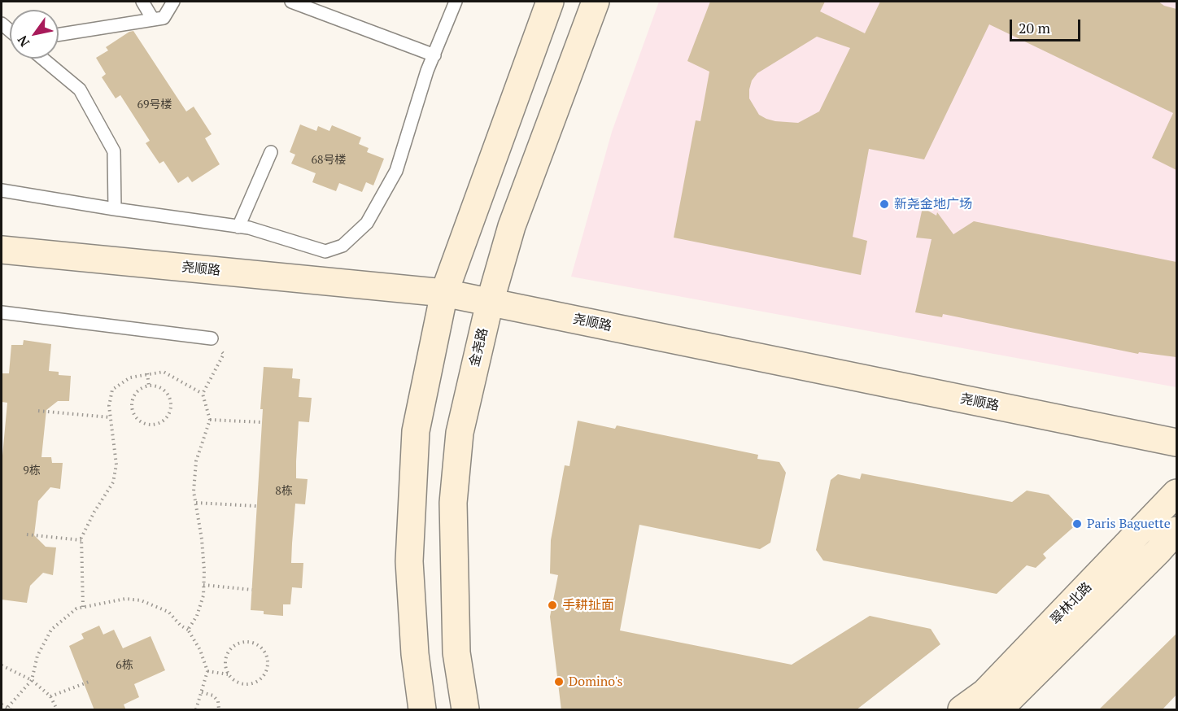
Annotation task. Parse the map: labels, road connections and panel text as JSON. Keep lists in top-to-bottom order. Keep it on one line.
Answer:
{"streets":{"main road":["尧顺路","金尧路","翠林北路"]},"crossings":[["尧顺路","金尧路"]],"places":["新尧金地广场","Paris Baguette","手耕扯面","Domino's"],"house_numbers":["69号楼","68号楼","9栋","8栋","6栋"],"scale_bar":"20 m","north":"bottom left"}
